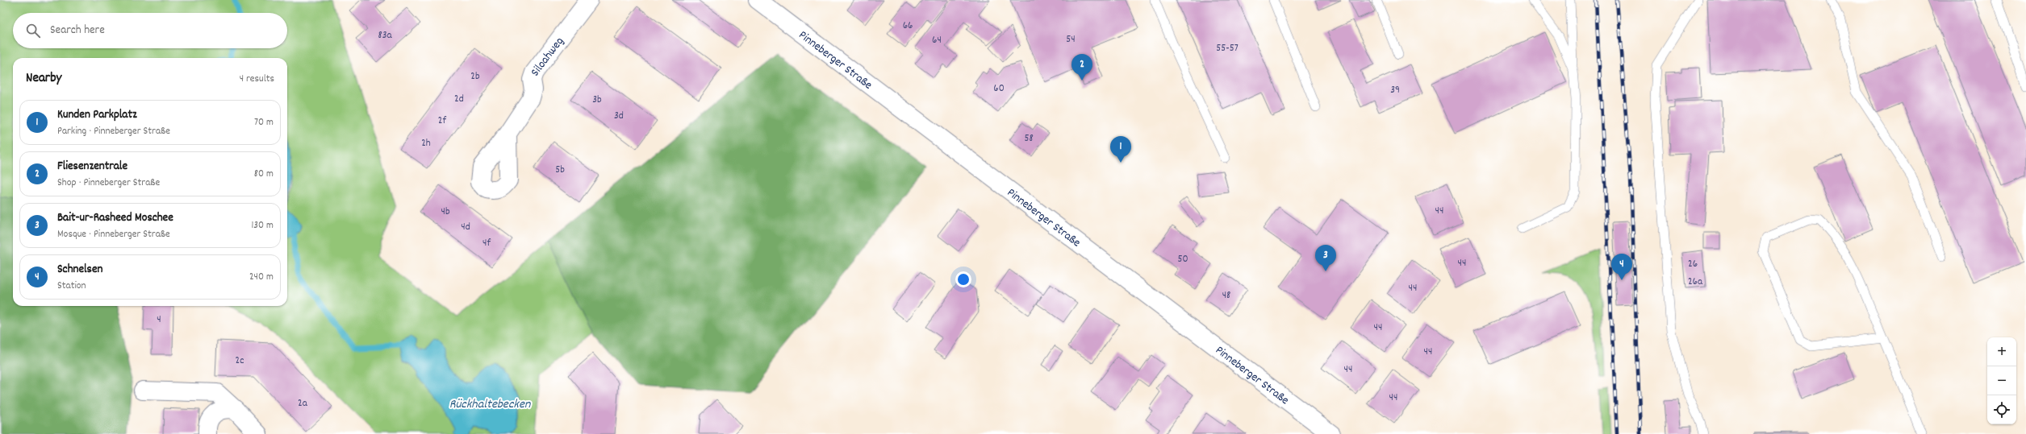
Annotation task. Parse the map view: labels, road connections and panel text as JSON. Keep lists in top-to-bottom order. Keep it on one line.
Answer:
{"streets":{"main road":["Siloahweg","Pinneberger Straße"]},"water":["Rückhaltebecken"],"house_numbers":["66","83a","54","64","55-57","2b","60","39","2d","3b","3d","2f","58","2h","5b","44","4b","4d","4f","50","44","26","26a","44","48","4","44","44","2c","44","44","2a"],"page":{"search":"Search here","pins":["2","1","3","4"],"heading":["Nearby","4 results"],"list":[{"mark":"1","name":"Kunden Parkplatz","note":"Parking · Pinneberger Straße","value":"70 m"},{"mark":"2","name":"Fliesenzentrale","note":"Shop · Pinneberger Straße","value":"80 m"},{"mark":"3","name":"Bait-ur-Rasheed Moschee","note":"Mosque · Pinneberger Straße","value":"130 m"},{"mark":"4","name":"Schnelsen","note":"Station","value":"240 m"}],"map_buttons":["+","−"]}}
